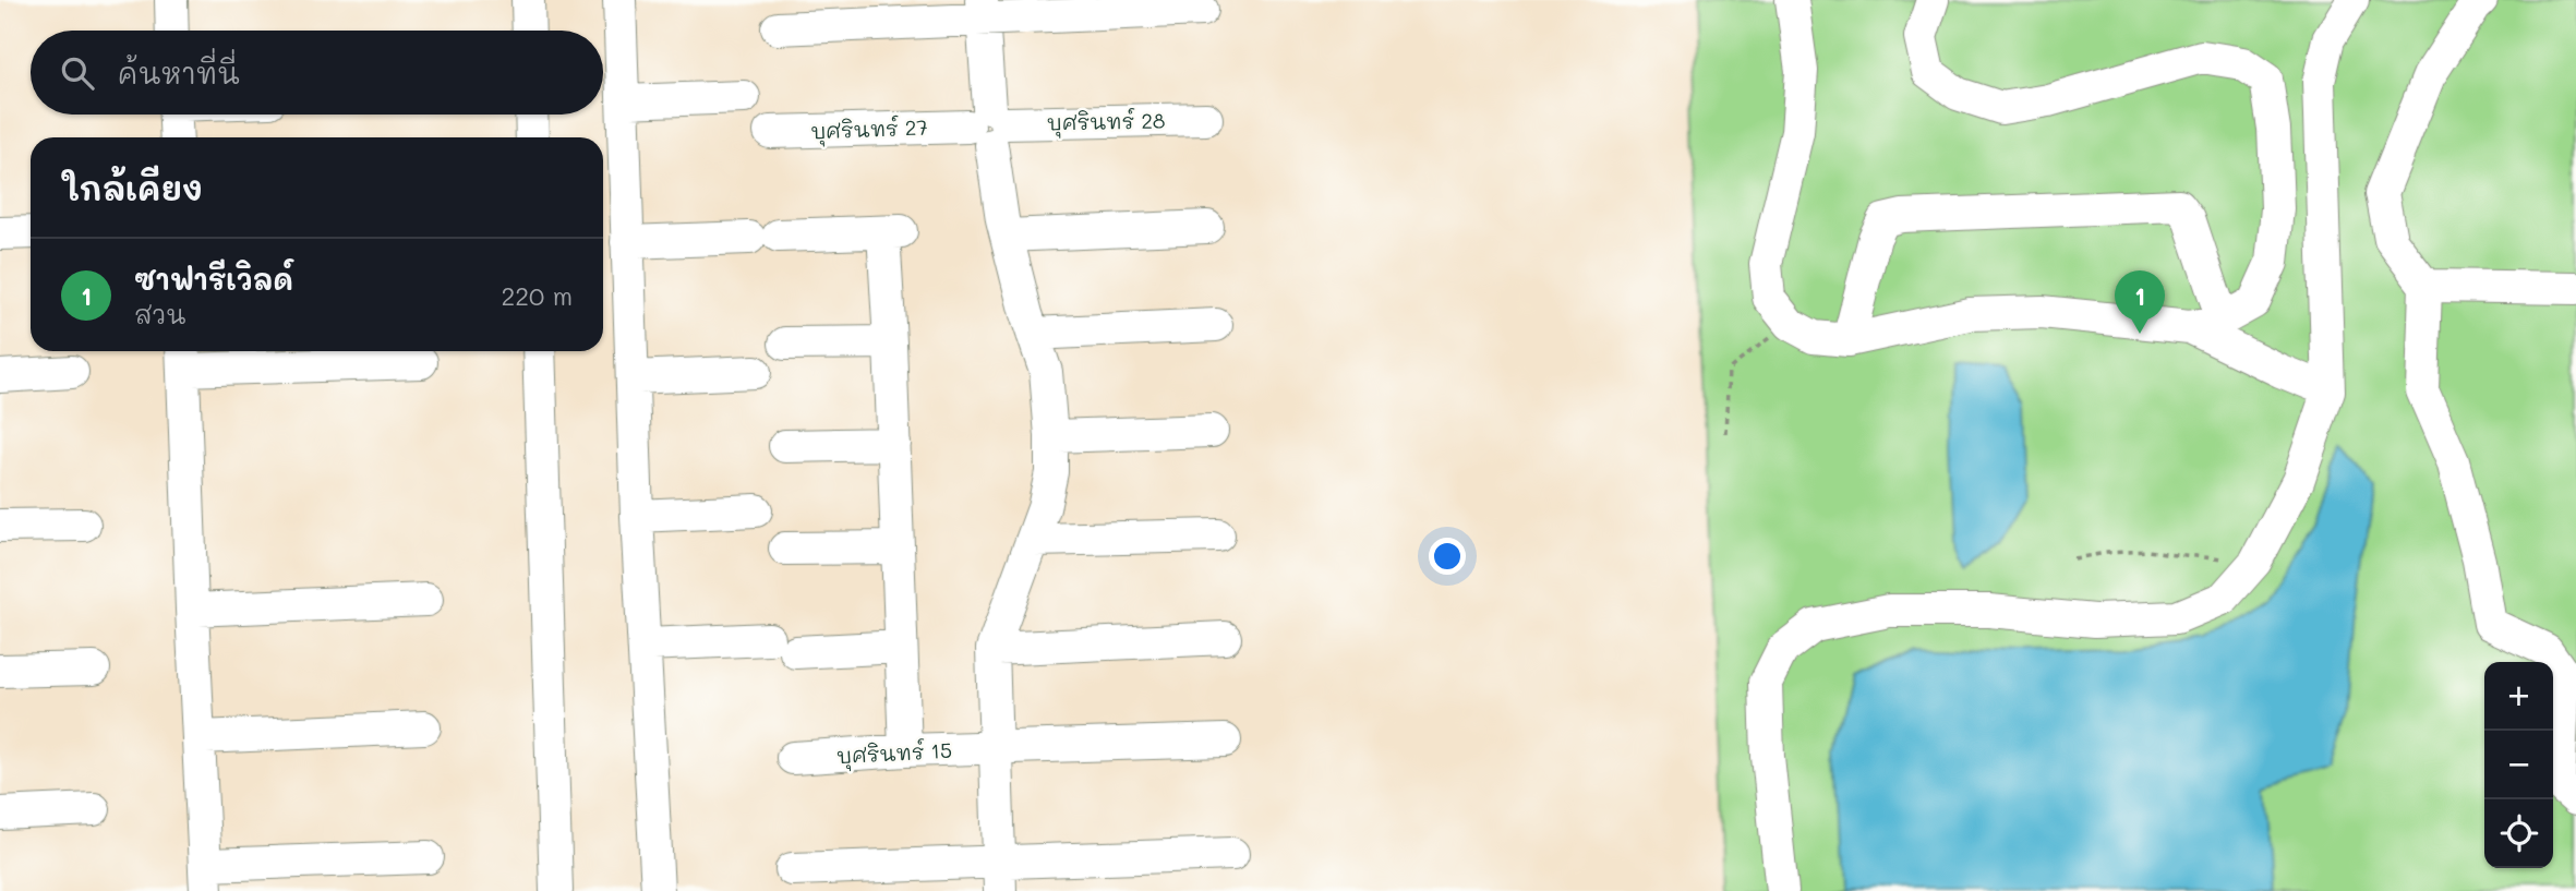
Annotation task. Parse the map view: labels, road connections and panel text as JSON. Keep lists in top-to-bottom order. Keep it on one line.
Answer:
{"streets":{"street":["บุศรินทร์ 28","บุศรินทร์ 27","บุศรินทร์ 15"]},"crossings":[["บุศรินทร์ 28","บุศรินทร์ 27"]],"page":{"search":"ค้นหาที่นี่","heading":"ใกล้เคียง","list":[{"mark":"1","name":"ซาฟารีเวิลด์","note":"สวน","value":"220 m"}],"pins":"1","map_buttons":["+","−"]}}
